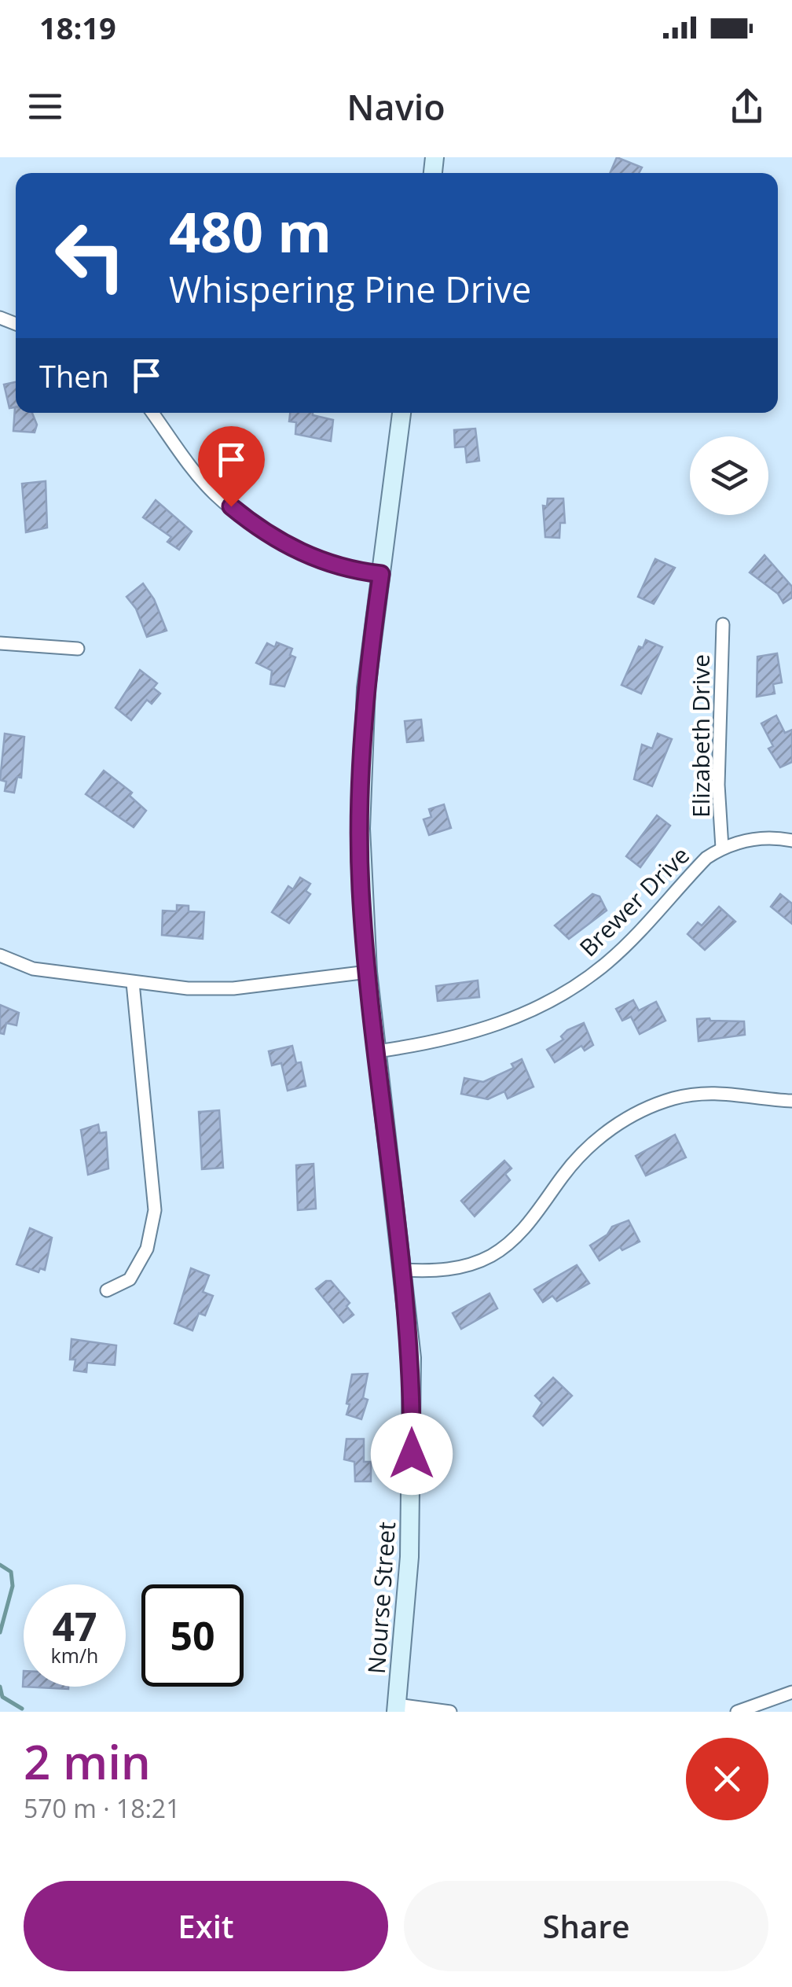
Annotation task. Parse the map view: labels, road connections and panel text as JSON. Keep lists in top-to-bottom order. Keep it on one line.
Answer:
{"streets":{"main road":["Nourse Street"],"street":["Elizabeth Drive","Brewer Drive"]},"crossings":[["Elizabeth Drive","Brewer Drive"],["Brewer Drive","Nourse Street"]],"page":{"status":"18:19","header":"Navio","turn":["480 m","Whispering Pine Drive"],"then":"Then","speed":"47 km/h","limit":"50","heading":["2 min","570 m · 18:21"],"buttons":["Exit","Share"]}}
